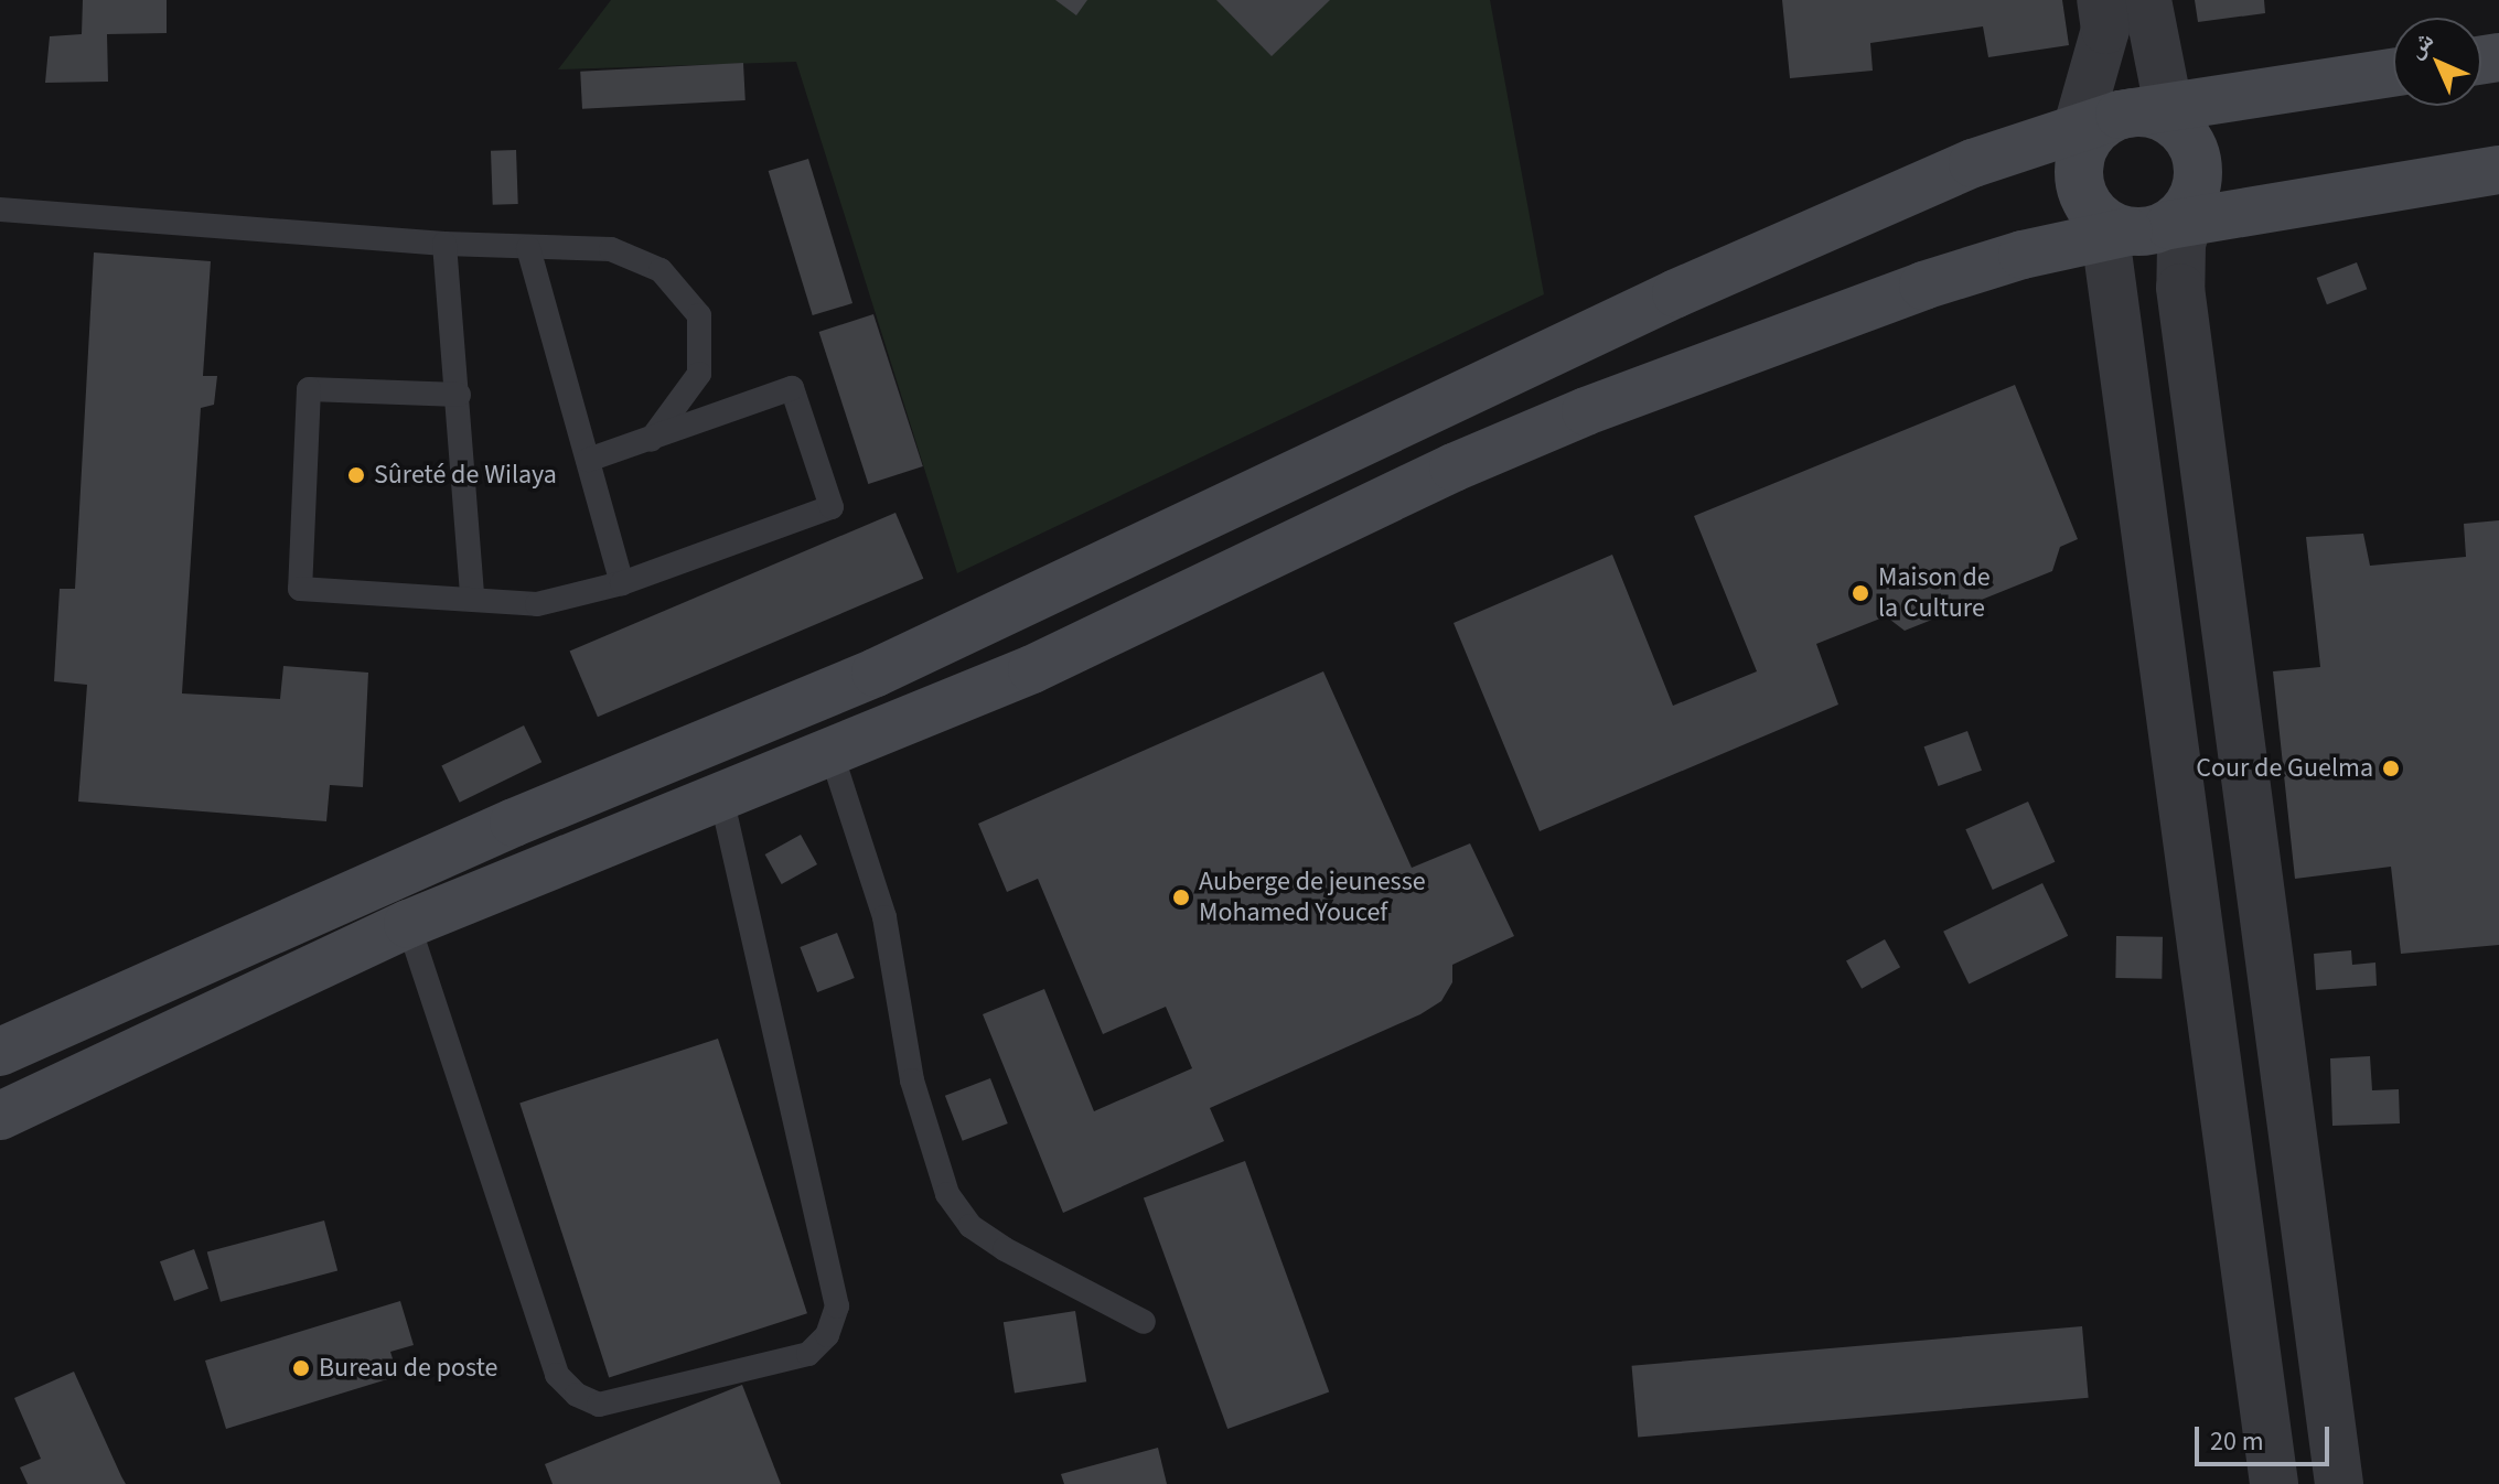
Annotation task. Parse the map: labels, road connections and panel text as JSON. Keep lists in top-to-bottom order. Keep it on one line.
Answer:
{"places":["Sûreté de Wilaya","Maison de la Culture","Cour de Guelma","Auberge de jeunesse Mohamed Youcef","Bureau de poste"],"scale_bar":"20 m","north":"top left"}
